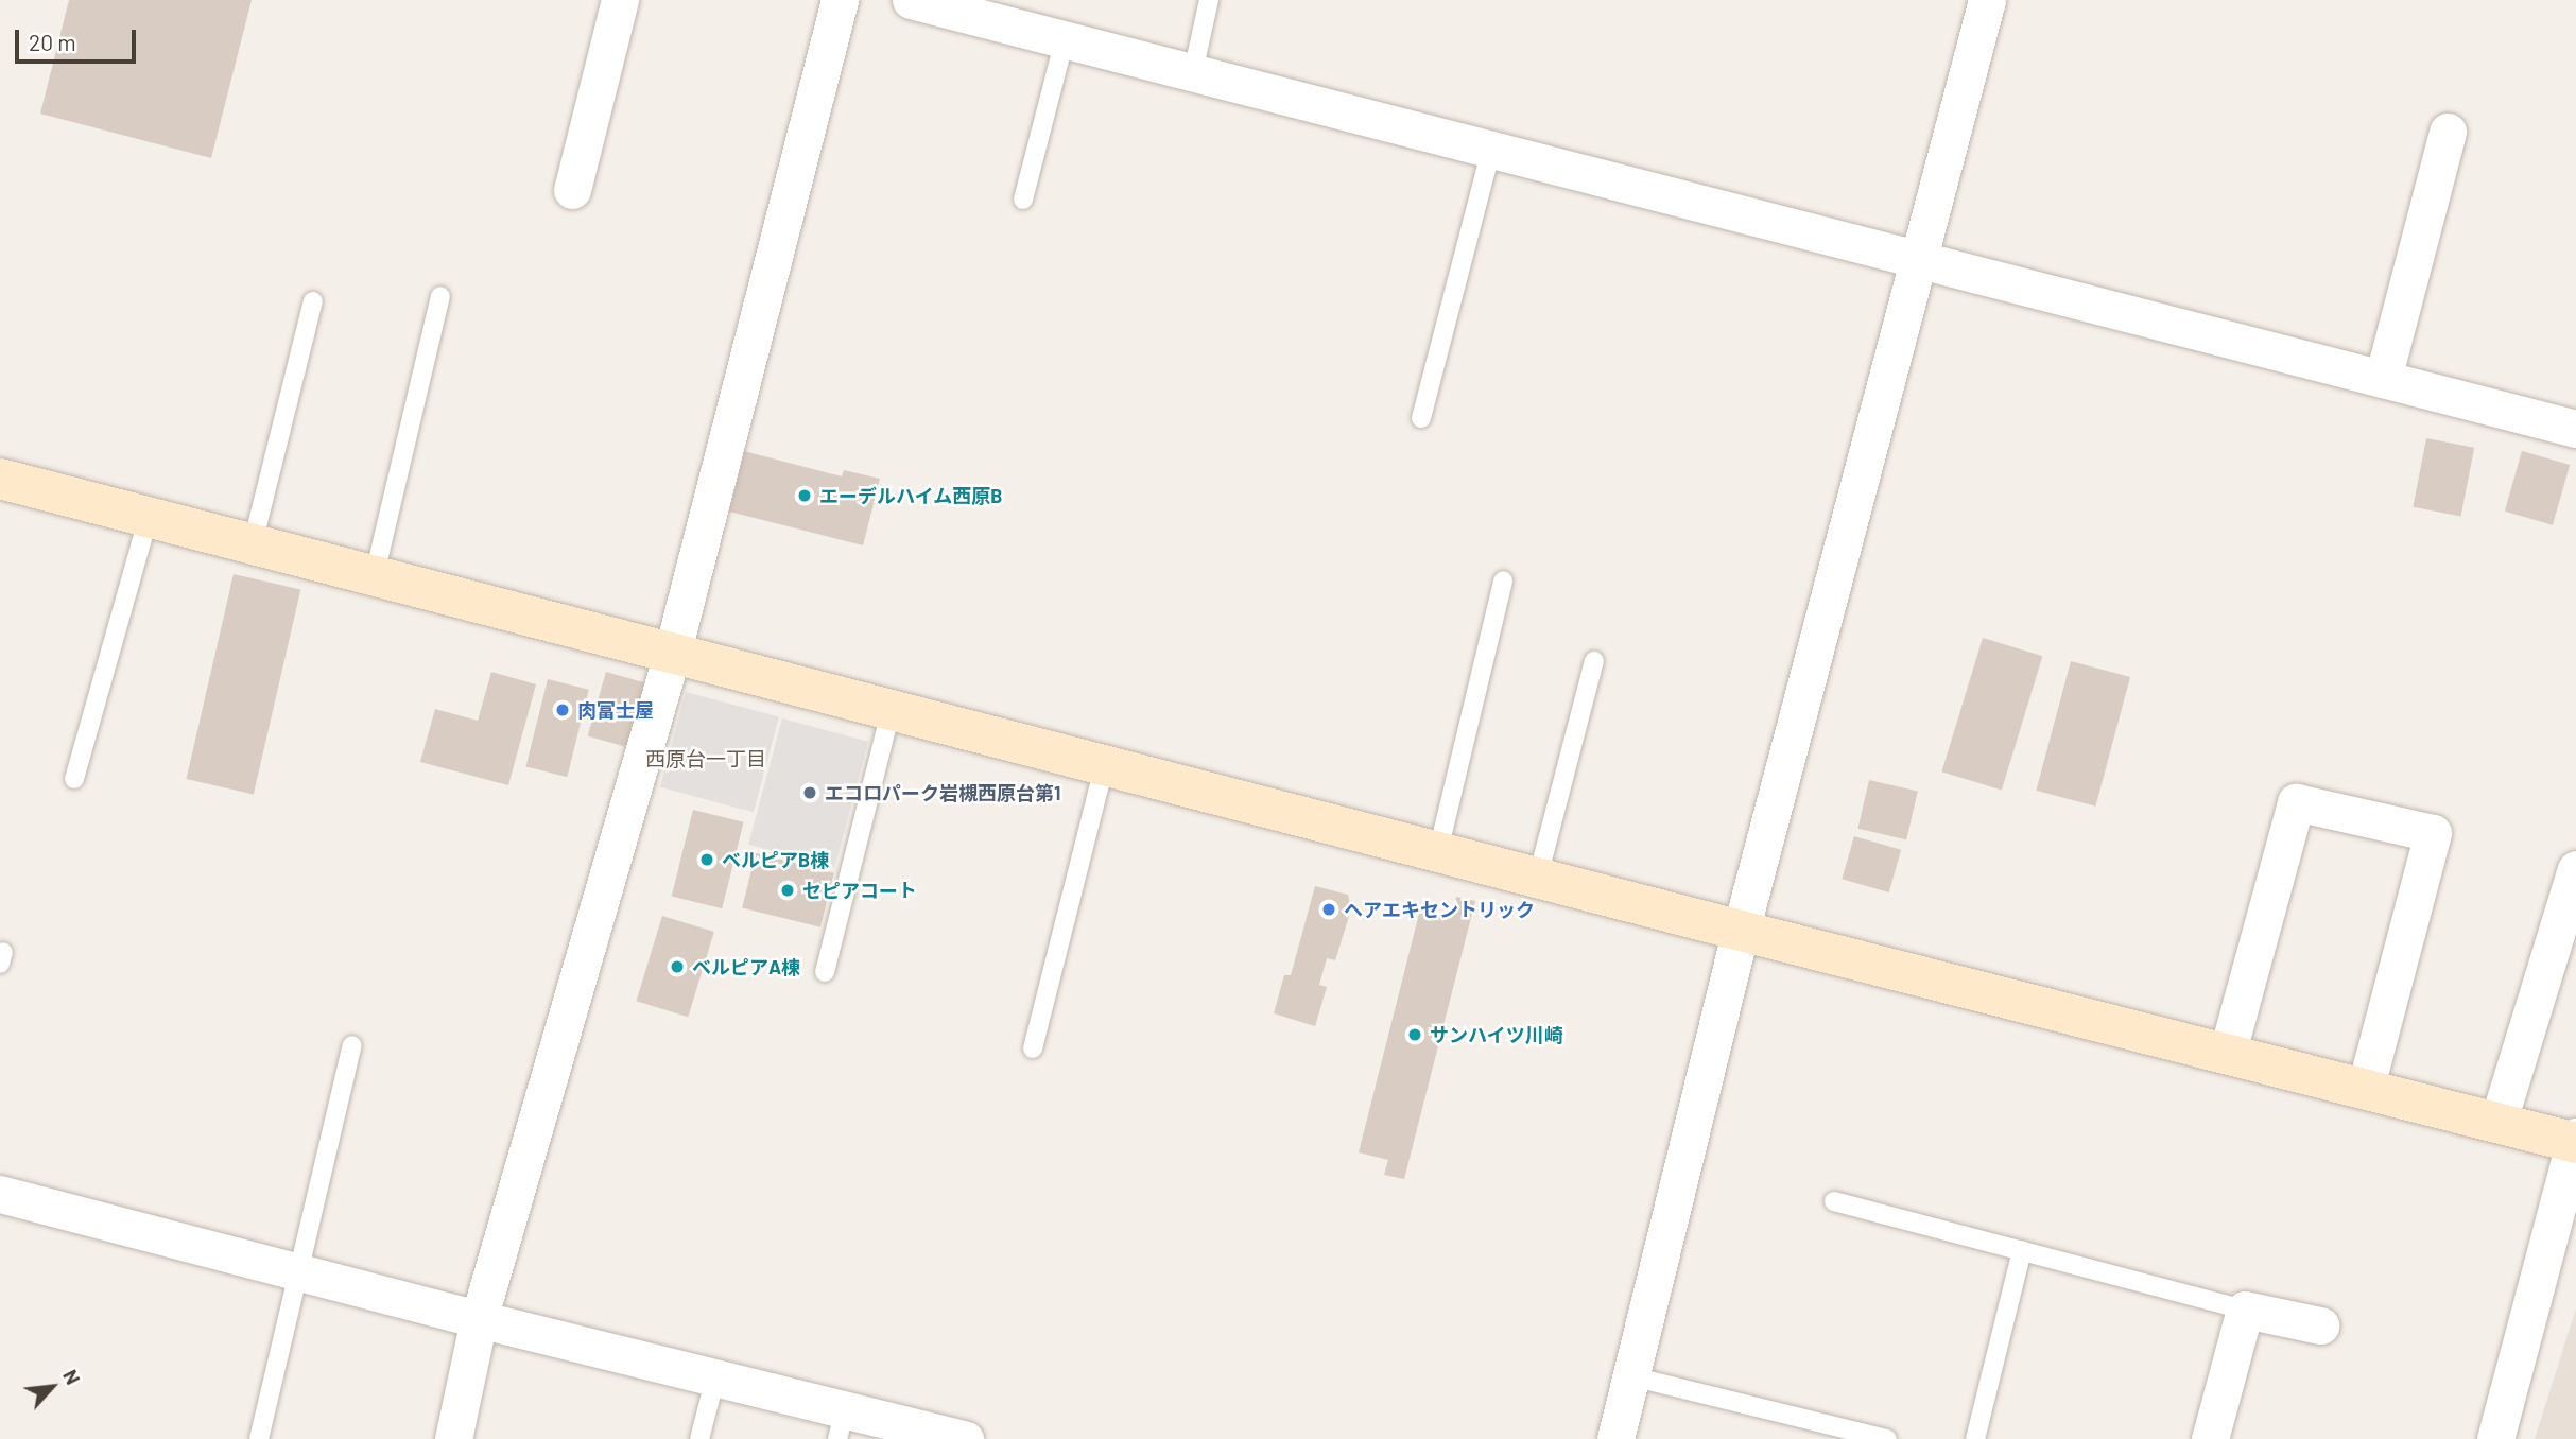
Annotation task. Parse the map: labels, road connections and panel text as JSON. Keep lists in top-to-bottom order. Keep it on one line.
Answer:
{"districts":["西原台一丁目"],"places":["エーデルハイム西原B","肉富士屋","エコロパーク岩槻西原台第1","ベルピアB棟","セピアコート","ヘアエキセントリック","ベルピアA棟","サンハイツ川崎"],"scale_bar":"20 m","north":"top right"}
